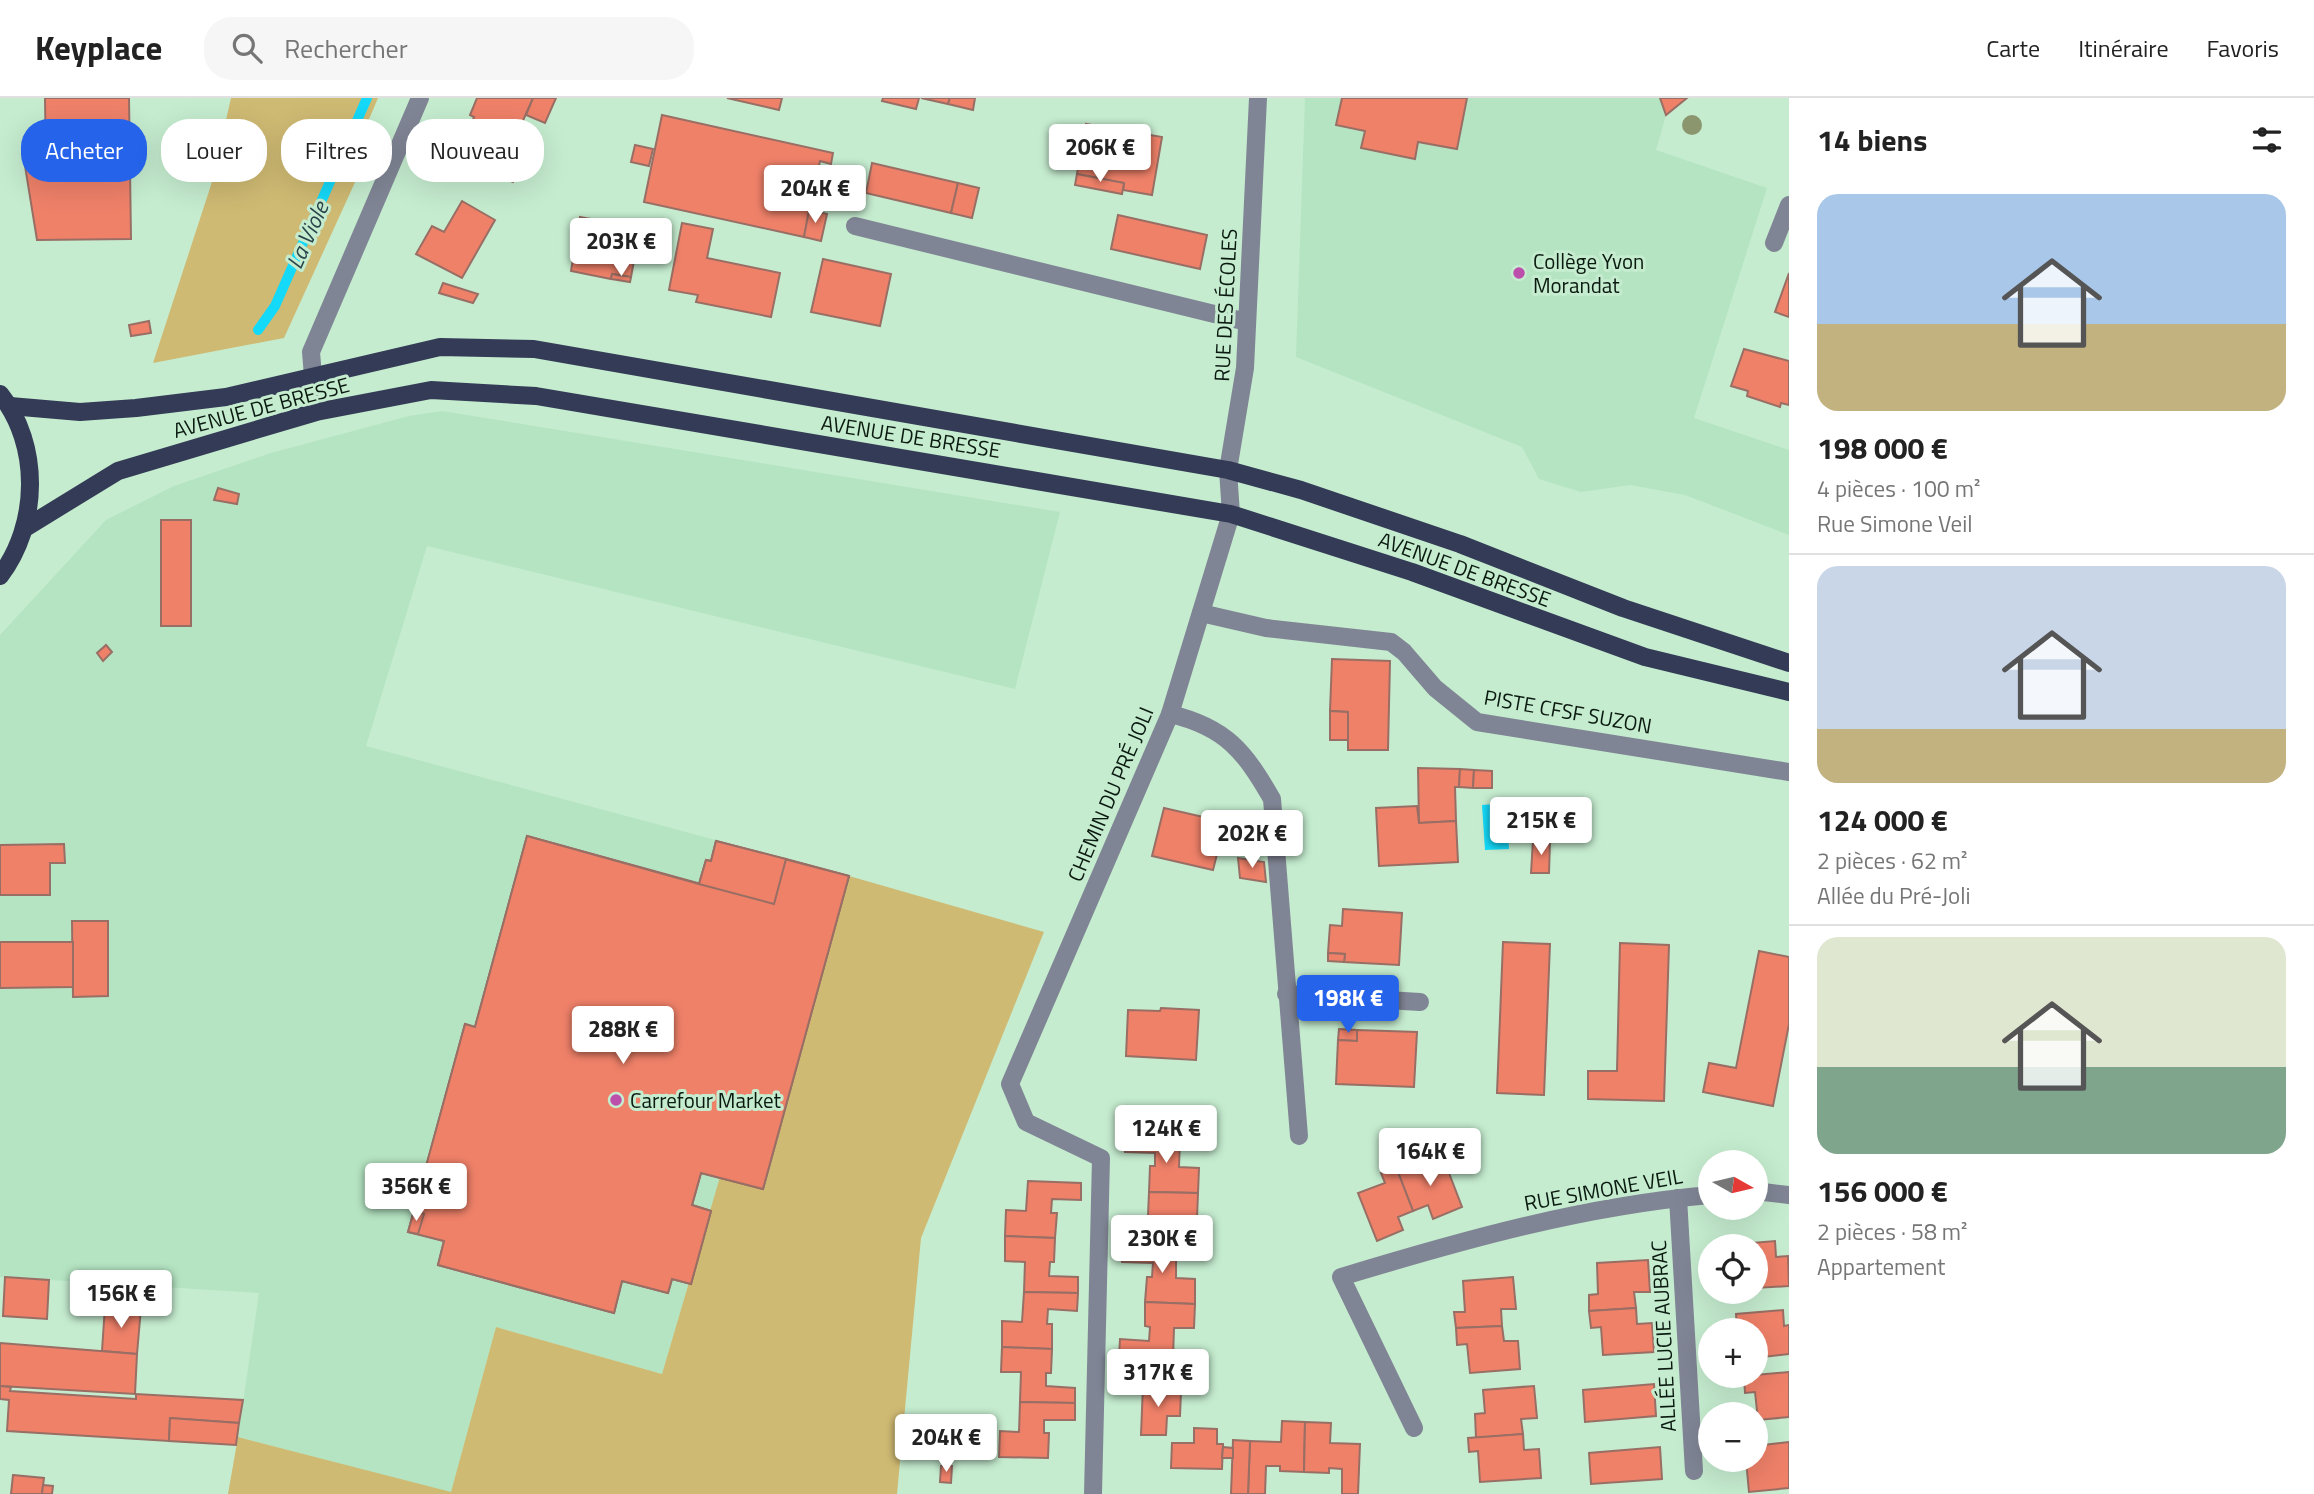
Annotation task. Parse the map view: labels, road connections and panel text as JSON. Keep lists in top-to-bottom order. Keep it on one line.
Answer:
{"streets":{"main road":["AVENUE DE BRESSE"],"street":["RUE DES ÉCOLES","PISTE CFSF SUZON","CHEMIN DU PRÉ JOLI","RUE SIMONE VEIL","ALLÉE LUCIE AUBRAC"]},"crossings":[["RUE DES ÉCOLES","AVENUE DE BRESSE"],["RUE DES ÉCOLES","CHEMIN DU PRÉ JOLI"],["AVENUE DE BRESSE","CHEMIN DU PRÉ JOLI"],["PISTE CFSF SUZON","CHEMIN DU PRÉ JOLI"],["RUE SIMONE VEIL","ALLÉE LUCIE AUBRAC"]],"water":["La Viole"],"places":["Collège Yvon Morandat","Carrefour Market"],"north":"right","page":{"header":"Keyplace","search":"Rechercher","nav":["Carte","Itinéraire","Favoris"],"heading":"14 biens","chip":["Acheter","Louer","Filtres","Nouveau"],"price":["206K €","204K €","203K €","215K €","202K €","198K €","288K €","124K €","164K €","356K €","230K €","156K €","317K €","204K €"],"list":[{"name":"198 000 €","note":"4 pièces · 100 m² · Rue Simone Veil"},{"name":"124 000 €","note":"2 pièces · 62 m² · Allée du Pré-Joli"},{"name":"156 000 €","note":"2 pièces · 58 m² · Appartement"}],"map_buttons":["+","−"]}}
